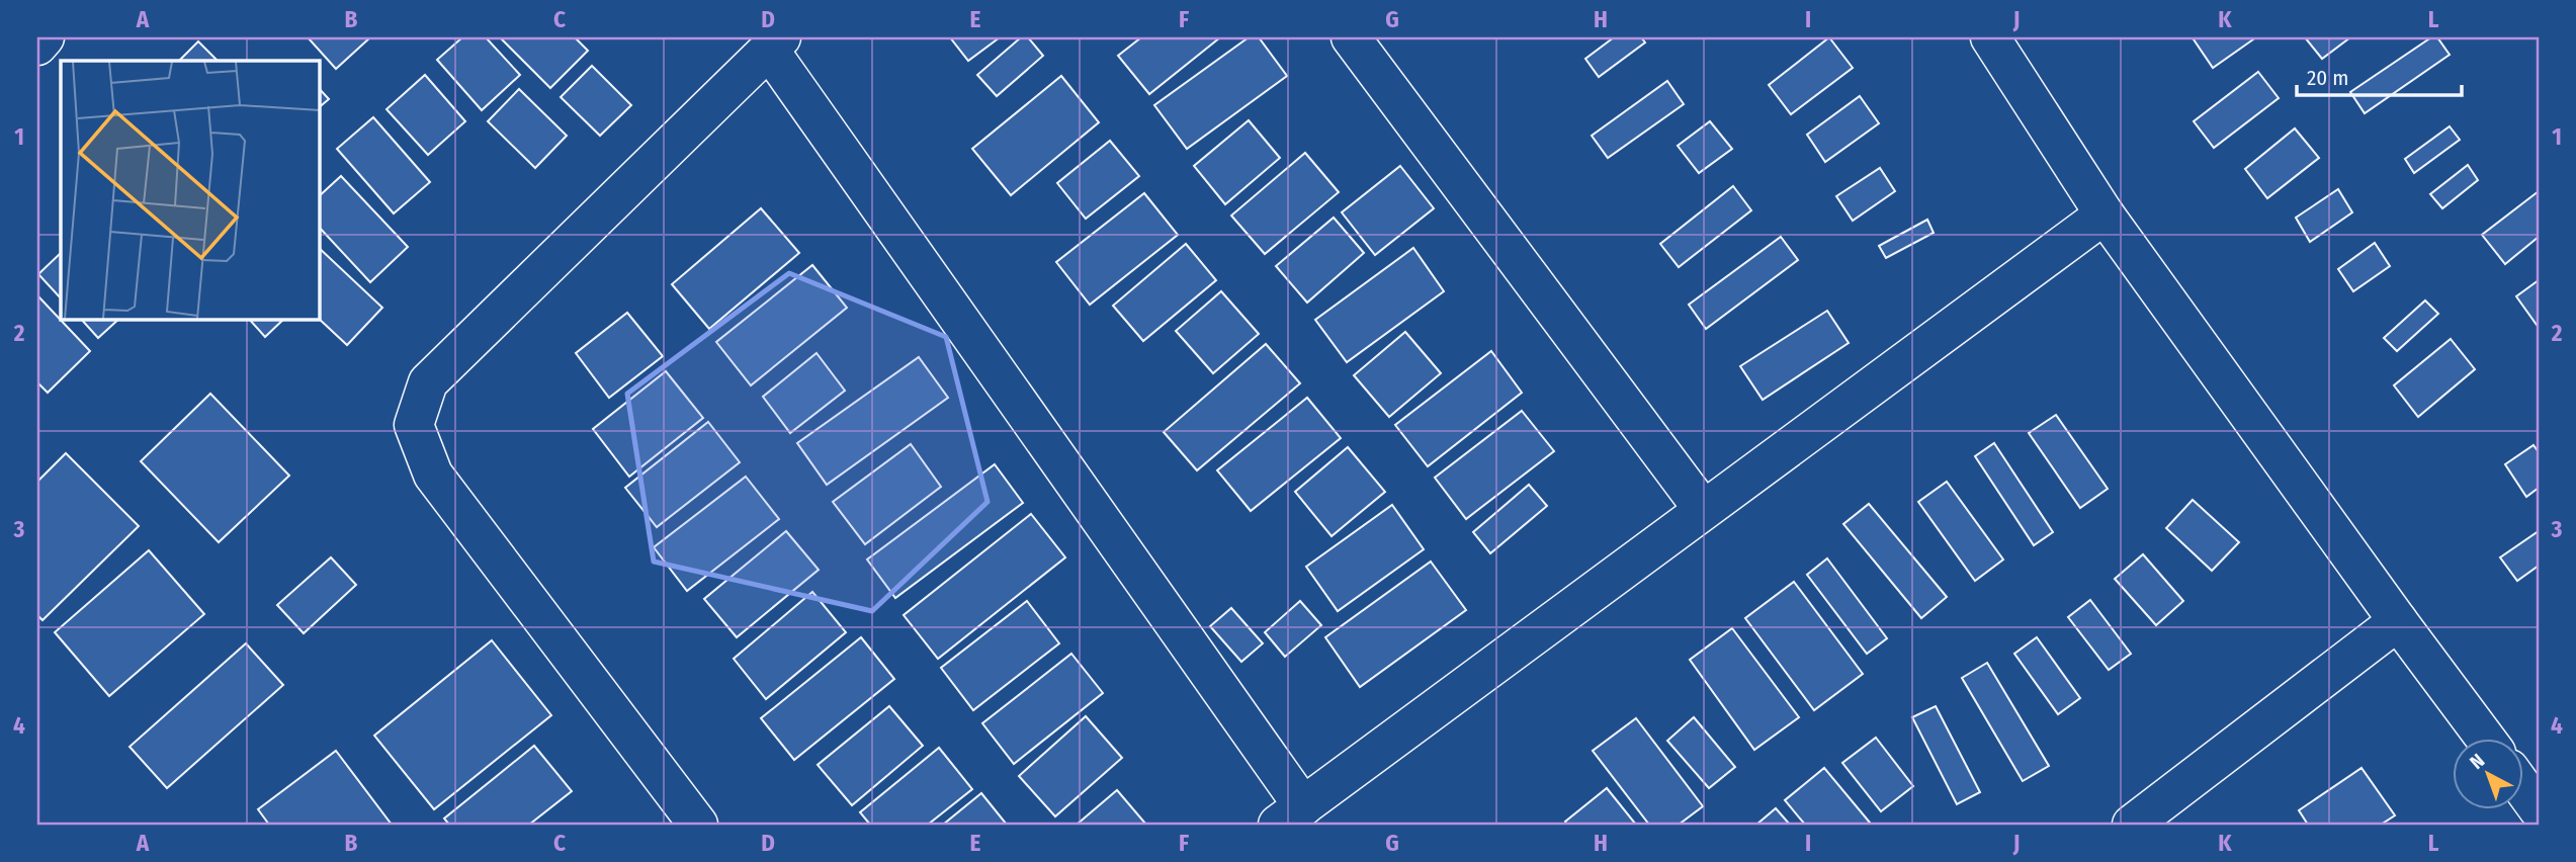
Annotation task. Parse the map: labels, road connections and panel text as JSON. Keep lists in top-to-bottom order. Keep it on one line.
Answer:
{"scale_bar":"20 m","north":"top left","grid":{"columns":["A","B","C","D","E","F","G","H","I","J","K","L"],"rows":["1","2","3","4"]}}
